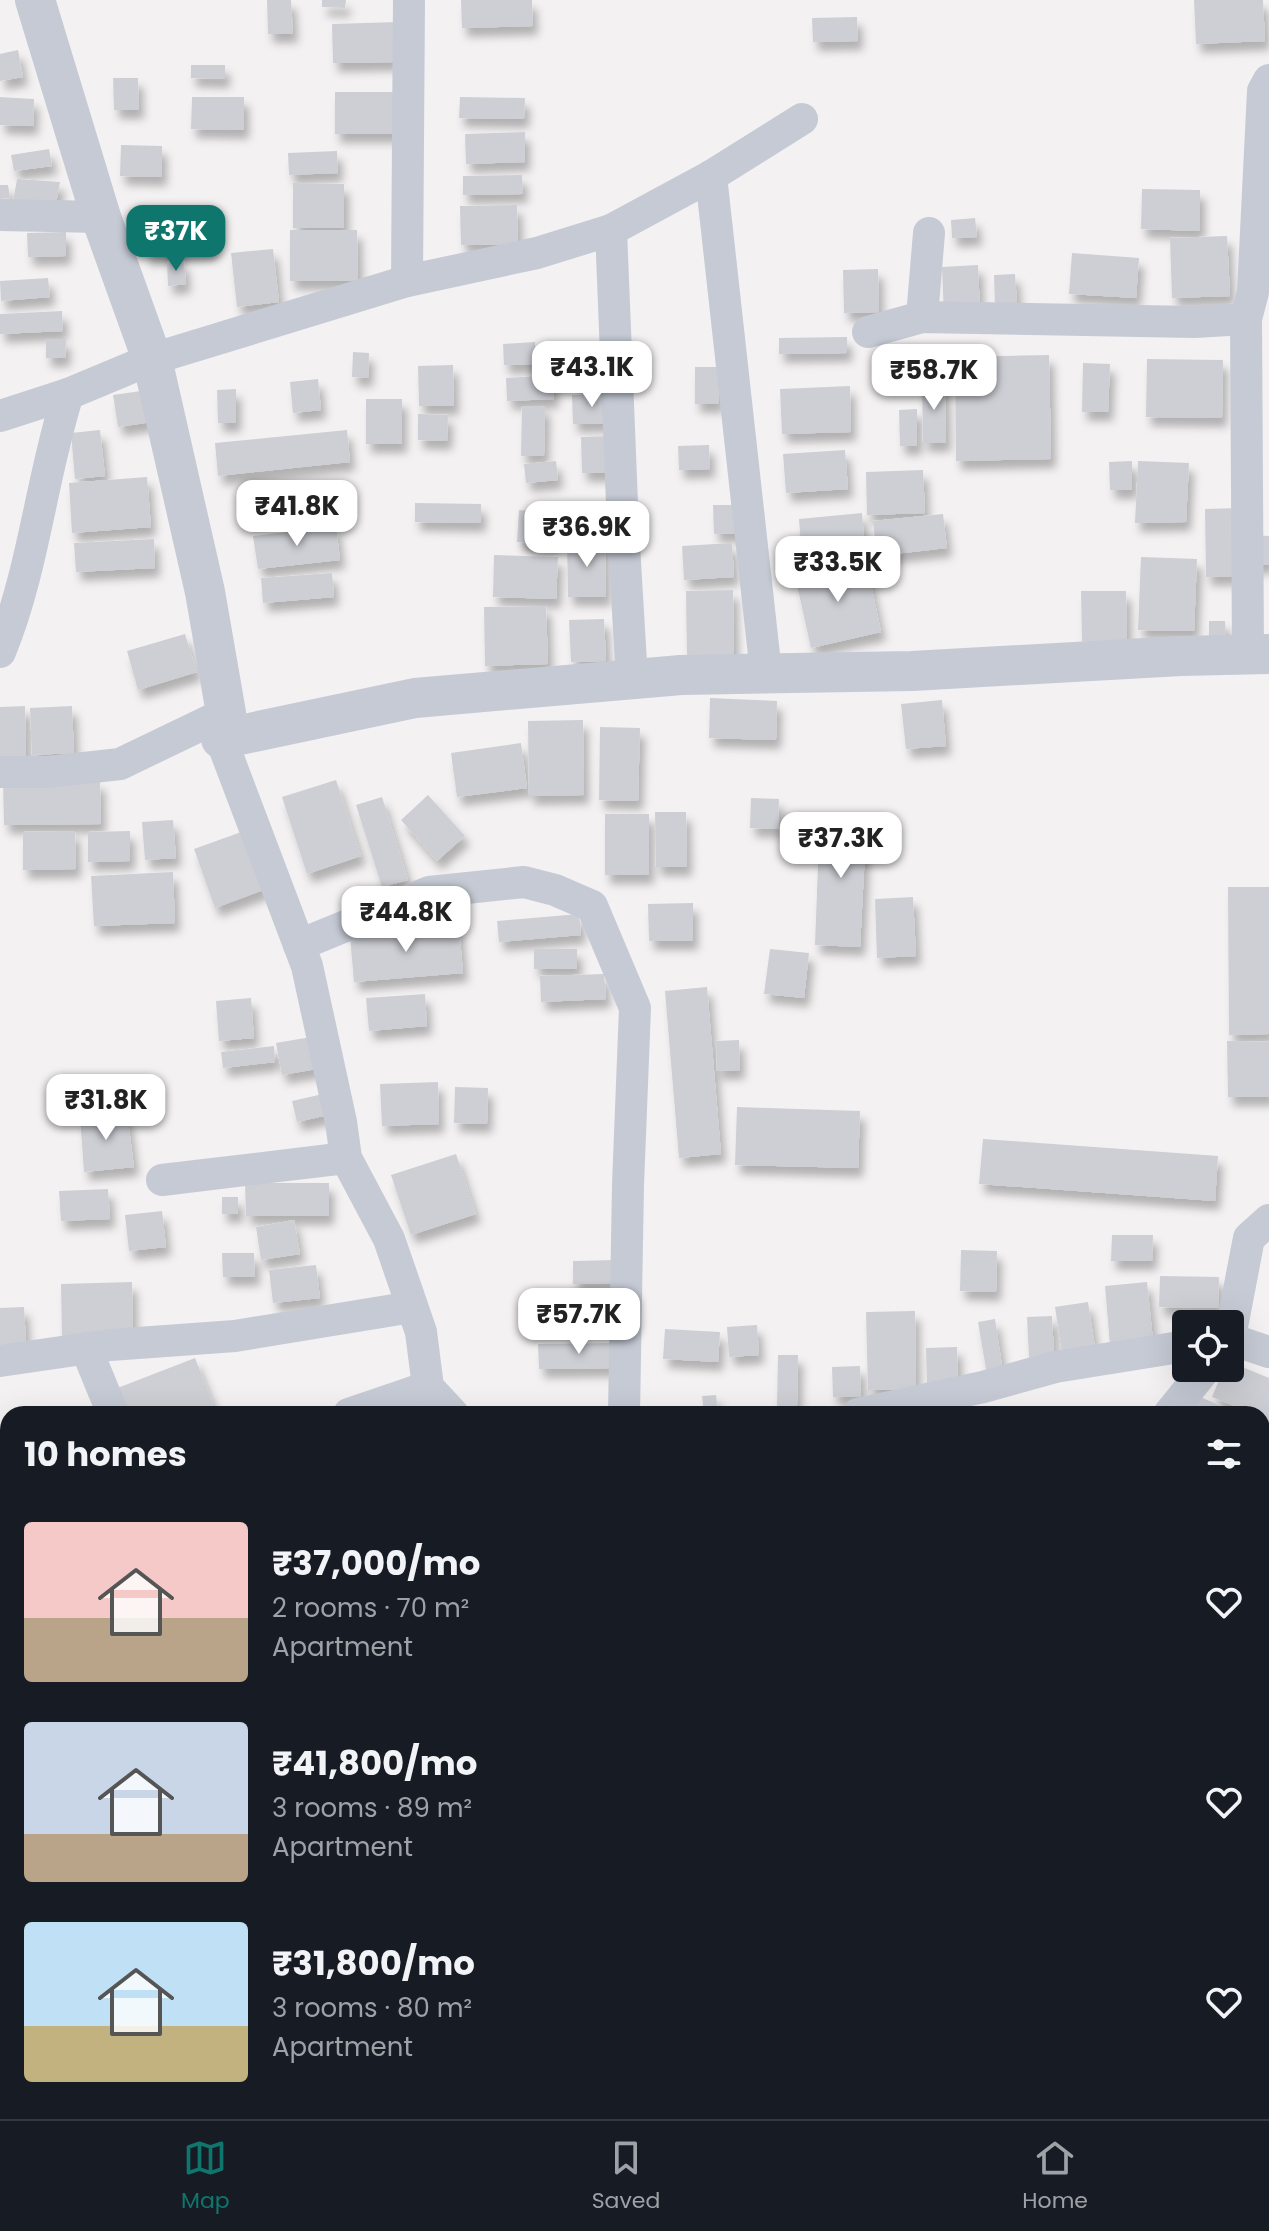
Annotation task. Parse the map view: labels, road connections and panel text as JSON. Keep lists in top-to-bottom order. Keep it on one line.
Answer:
{"page":{"price":["₹37K","₹43.1K","₹58.7K","₹41.8K","₹36.9K","₹33.5K","₹37.3K","₹44.8K","₹31.8K","₹57.7K"],"heading":"10 homes","list":[{"name":"₹37,000/mo","note":"2 rooms · 70 m² · Apartment"},{"name":"₹41,800/mo","note":"3 rooms · 89 m² · Apartment"},{"name":"₹31,800/mo","note":"3 rooms · 80 m² · Apartment"}],"tabs":["Map","Saved","Home"]}}
